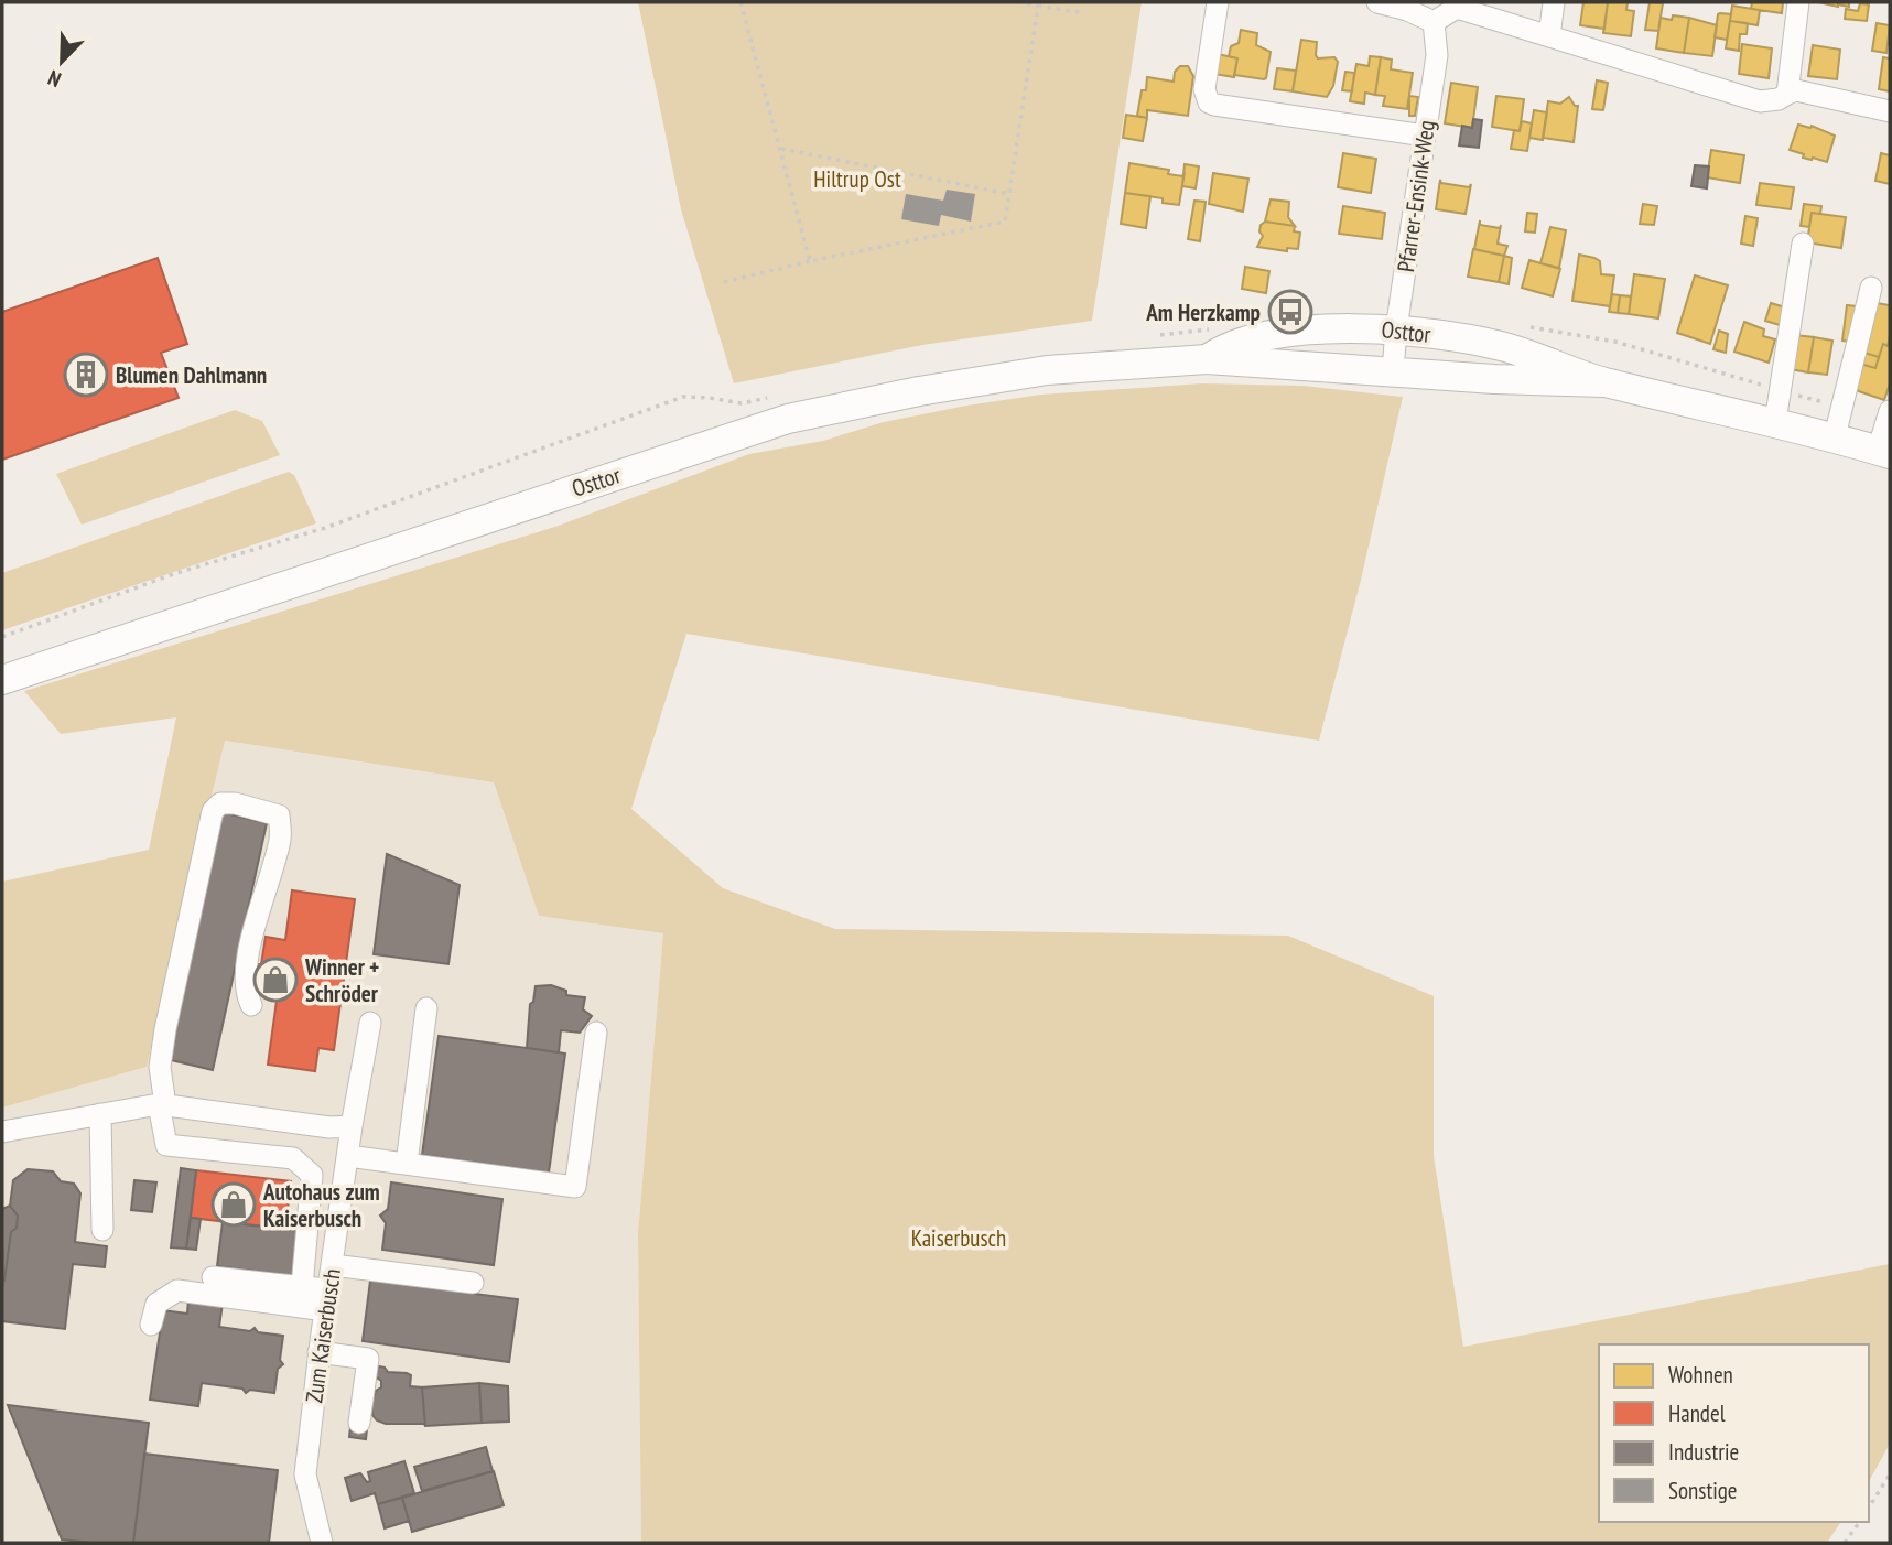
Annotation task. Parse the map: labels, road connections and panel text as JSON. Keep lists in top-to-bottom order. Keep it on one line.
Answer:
{"streets":{"main road":["Osttor"],"street":["Pfarrer-Ensink-Weg","Zum Kaiserbusch"]},"crossings":[["Pfarrer-Ensink-Weg","Osttor"]],"parks":["Hiltrup Ost","Kaiserbusch"],"places":{"bus stop":["Am Herzkamp"],"building":["Blumen Dahlmann"],"shop":["Winner + Schröder","Autohaus zum Kaiserbusch"]},"legend":["Wohnen","Handel","Industrie","Sonstige"],"north":"bottom left"}
